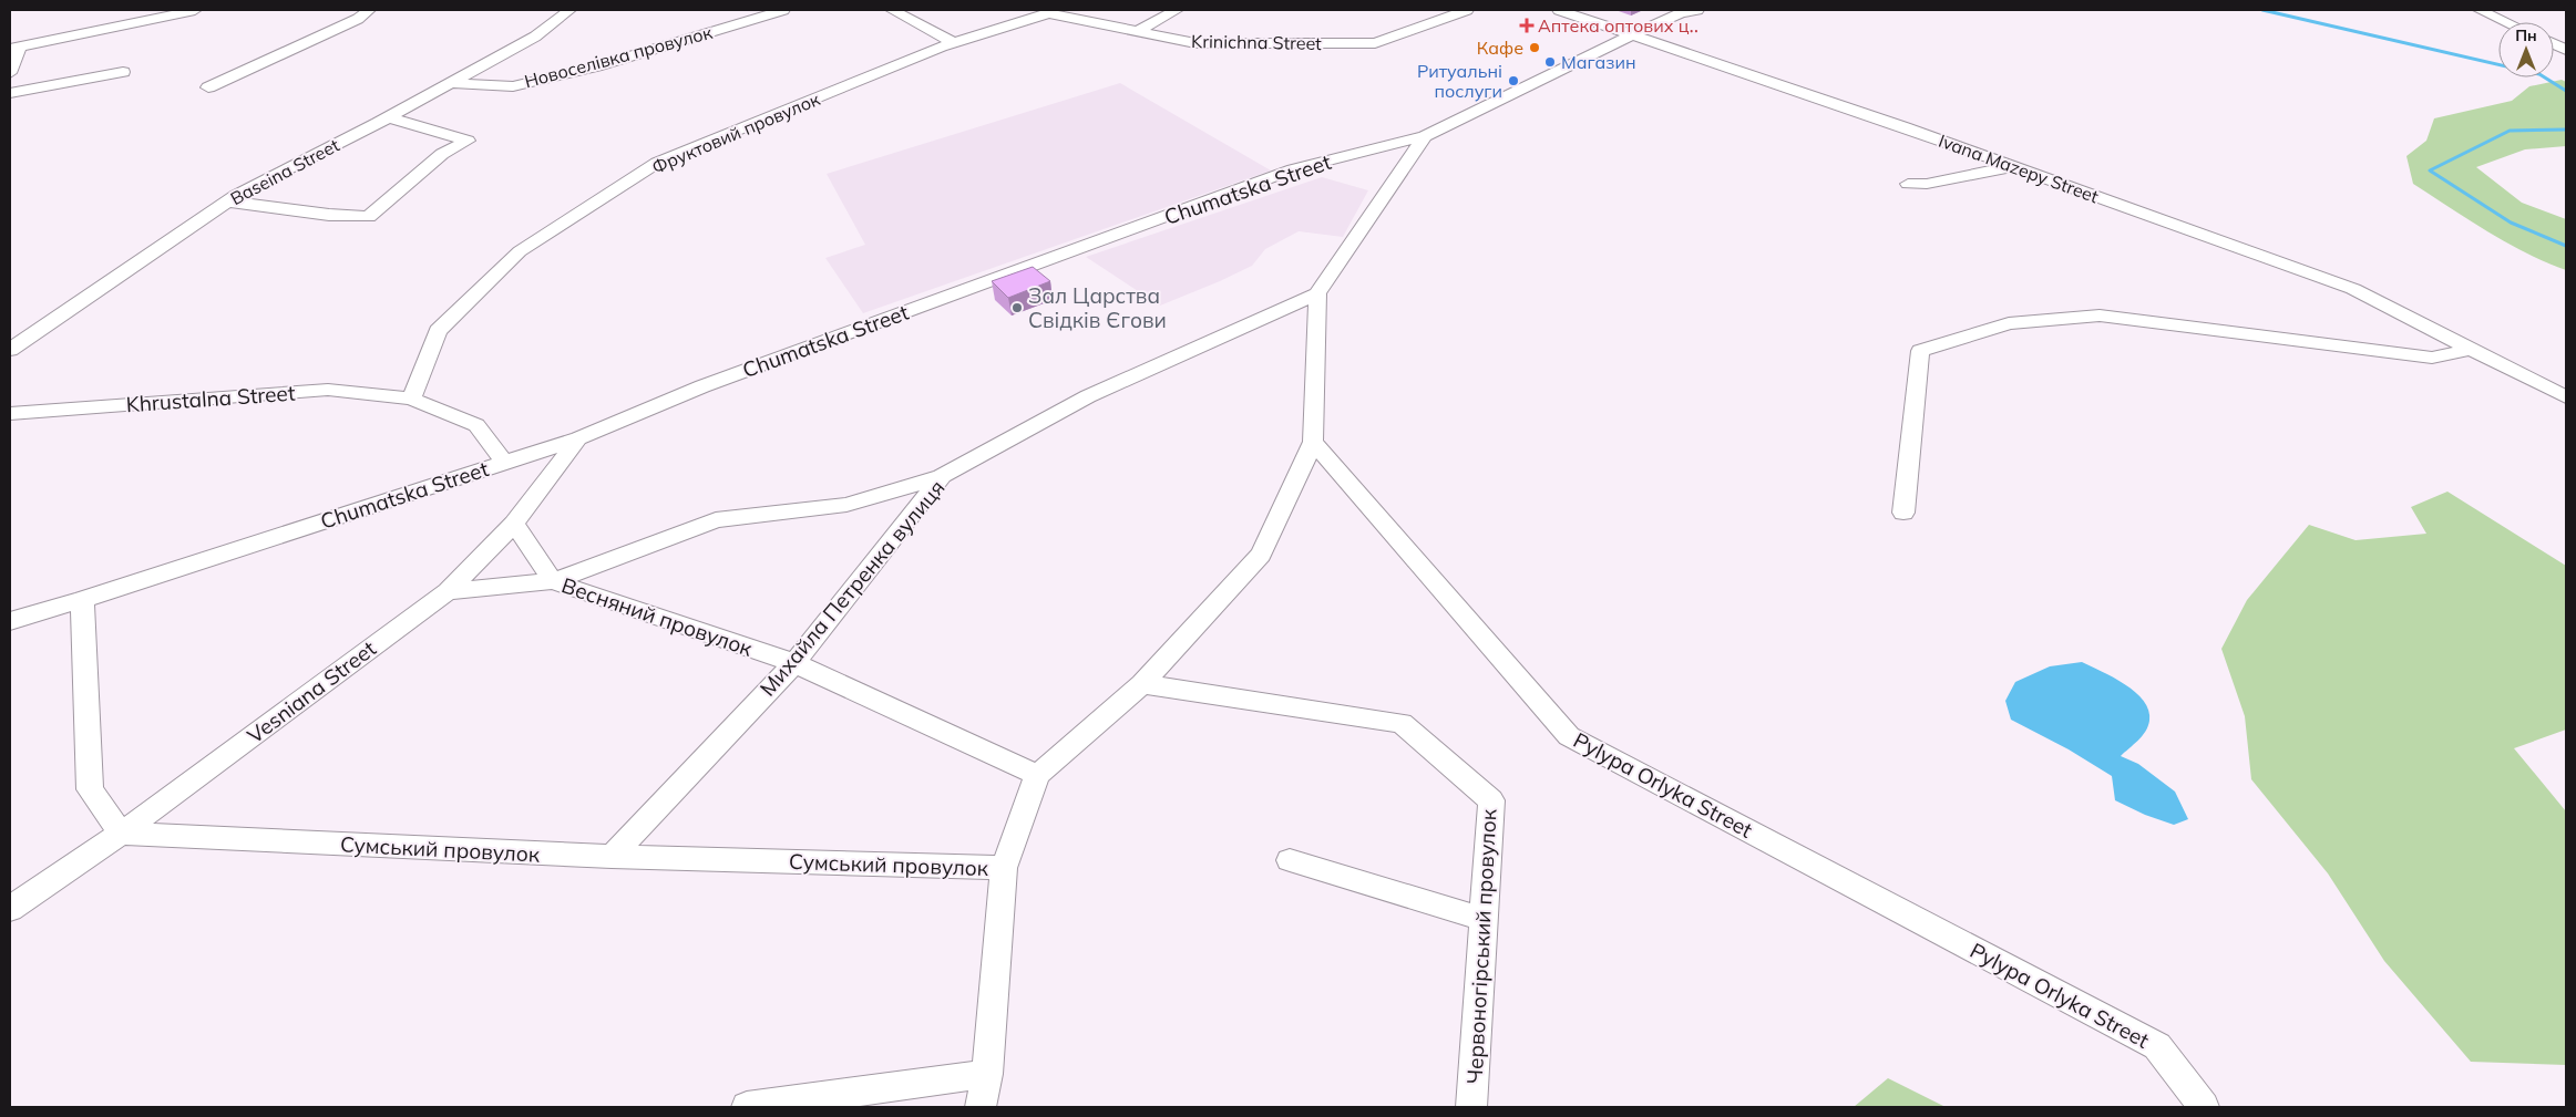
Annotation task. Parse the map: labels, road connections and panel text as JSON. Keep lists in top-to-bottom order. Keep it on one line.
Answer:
{"streets":{"street":["Krinichna Street","Новоселівка провулок","Фруктовий провулок","Ivana Mazepy Street","Baseina Street","Chumatska Street","Khrustalna Street","Михайла Петренка вулиця","Весняний провулок","Vesniana Street","Pylypa Orlyka Street","Сумський провулок","Червоногірський провулок"]},"crossings":[["Krinichna Street","Фруктовий провулок"],["Новоселівка провулок","Baseina Street"],["Фруктовий провулок","Khrustalna Street"],["Ivana Mazepy Street","Chumatska Street"],["Chumatska Street","Khrustalna Street"],["Chumatska Street","Vesniana Street"],["Михайла Петренка вулиця","Весняний провулок"],["Михайла Петренка вулиця","Сумський провулок"],["Весняний провулок","Vesniana Street"],["Vesniana Street","Сумський провулок"]],"places":{"health":["Аптека оптових ц‥"],"other":["Кафе","Магазин","Ритуальні послуги","Зал Царства Свідків Єгови"]},"north":"top"}
